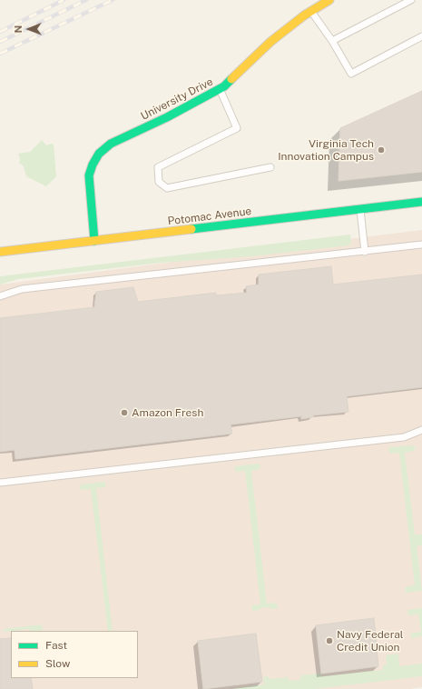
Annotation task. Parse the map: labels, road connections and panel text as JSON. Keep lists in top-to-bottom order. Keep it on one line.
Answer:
{"streets":{"street":["University Drive","Potomac Avenue"]},"crossings":[["University Drive","Potomac Avenue"]],"places":["Virginia Tech Innovation Campus","Amazon Fresh","Navy Federal Credit Union"],"legend":["Fast","Slow"],"north":"left"}
